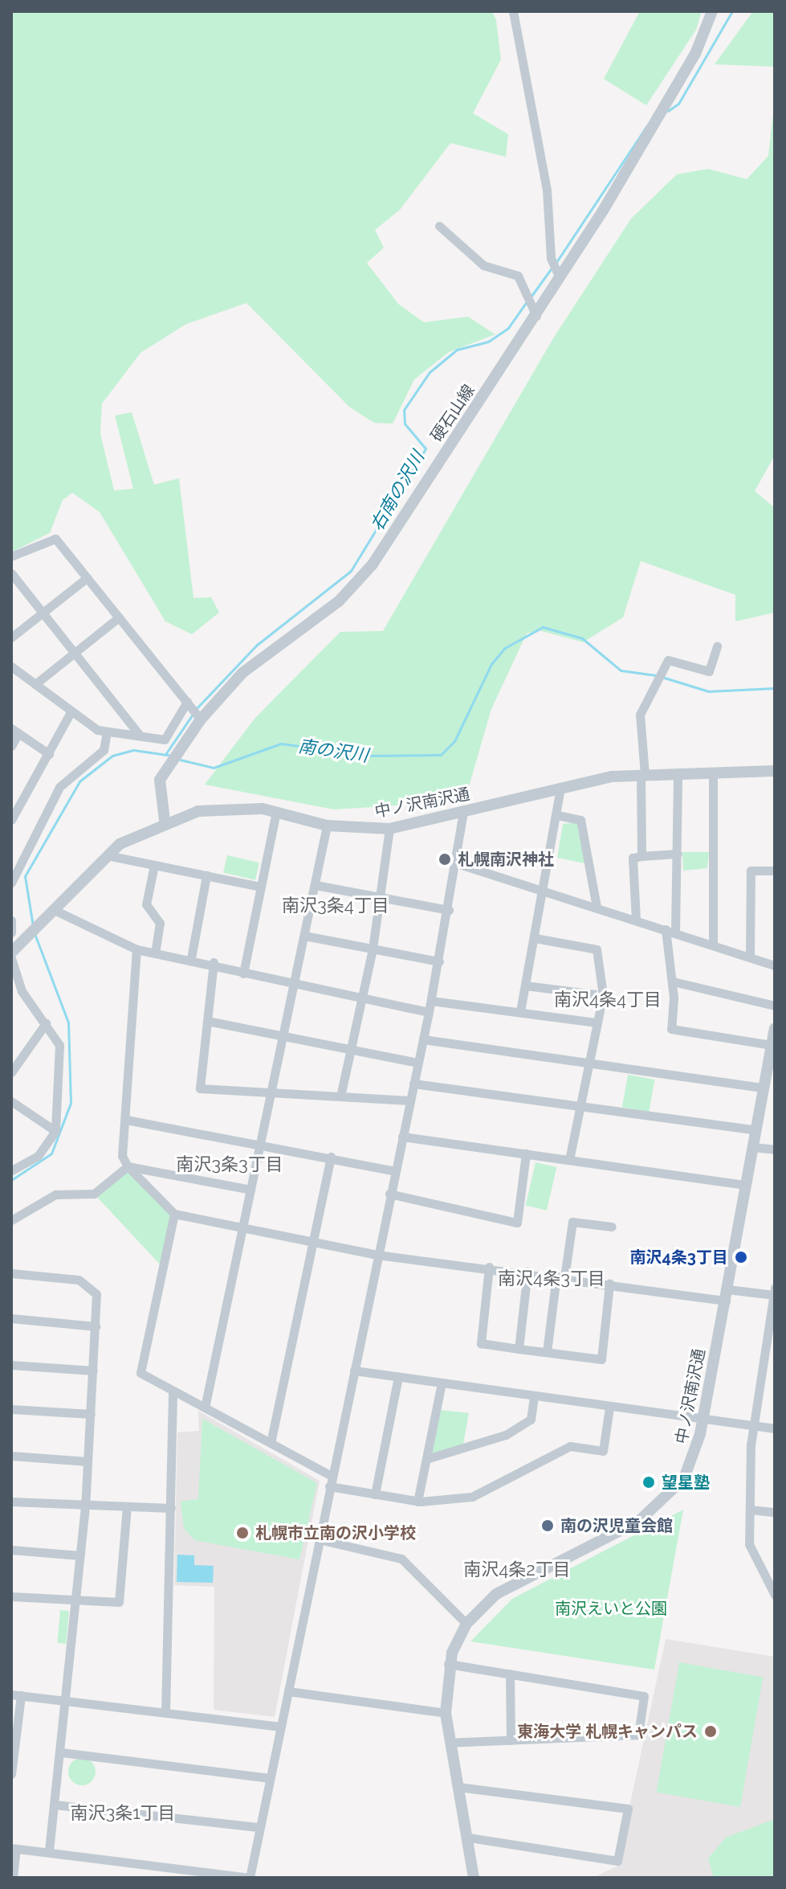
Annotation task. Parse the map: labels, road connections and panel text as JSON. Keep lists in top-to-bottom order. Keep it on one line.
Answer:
{"streets":{"street":["硬石山線","中ノ沢南沢通"]},"crossings":[["硬石山線","中ノ沢南沢通"]],"districts":["南沢3条4丁目","南沢4条4丁目","南沢3条3丁目","南沢4条3丁目","南沢4条2丁目","南沢3条1丁目"],"water":["右南の沢川","南の沢川"],"parks":["南沢えいと公園"],"places":["札幌南沢神社","南沢4条3丁目","望星塾","南の沢児童会館","札幌市立南の沢小学校","東海大学 札幌キャンパス"]}
